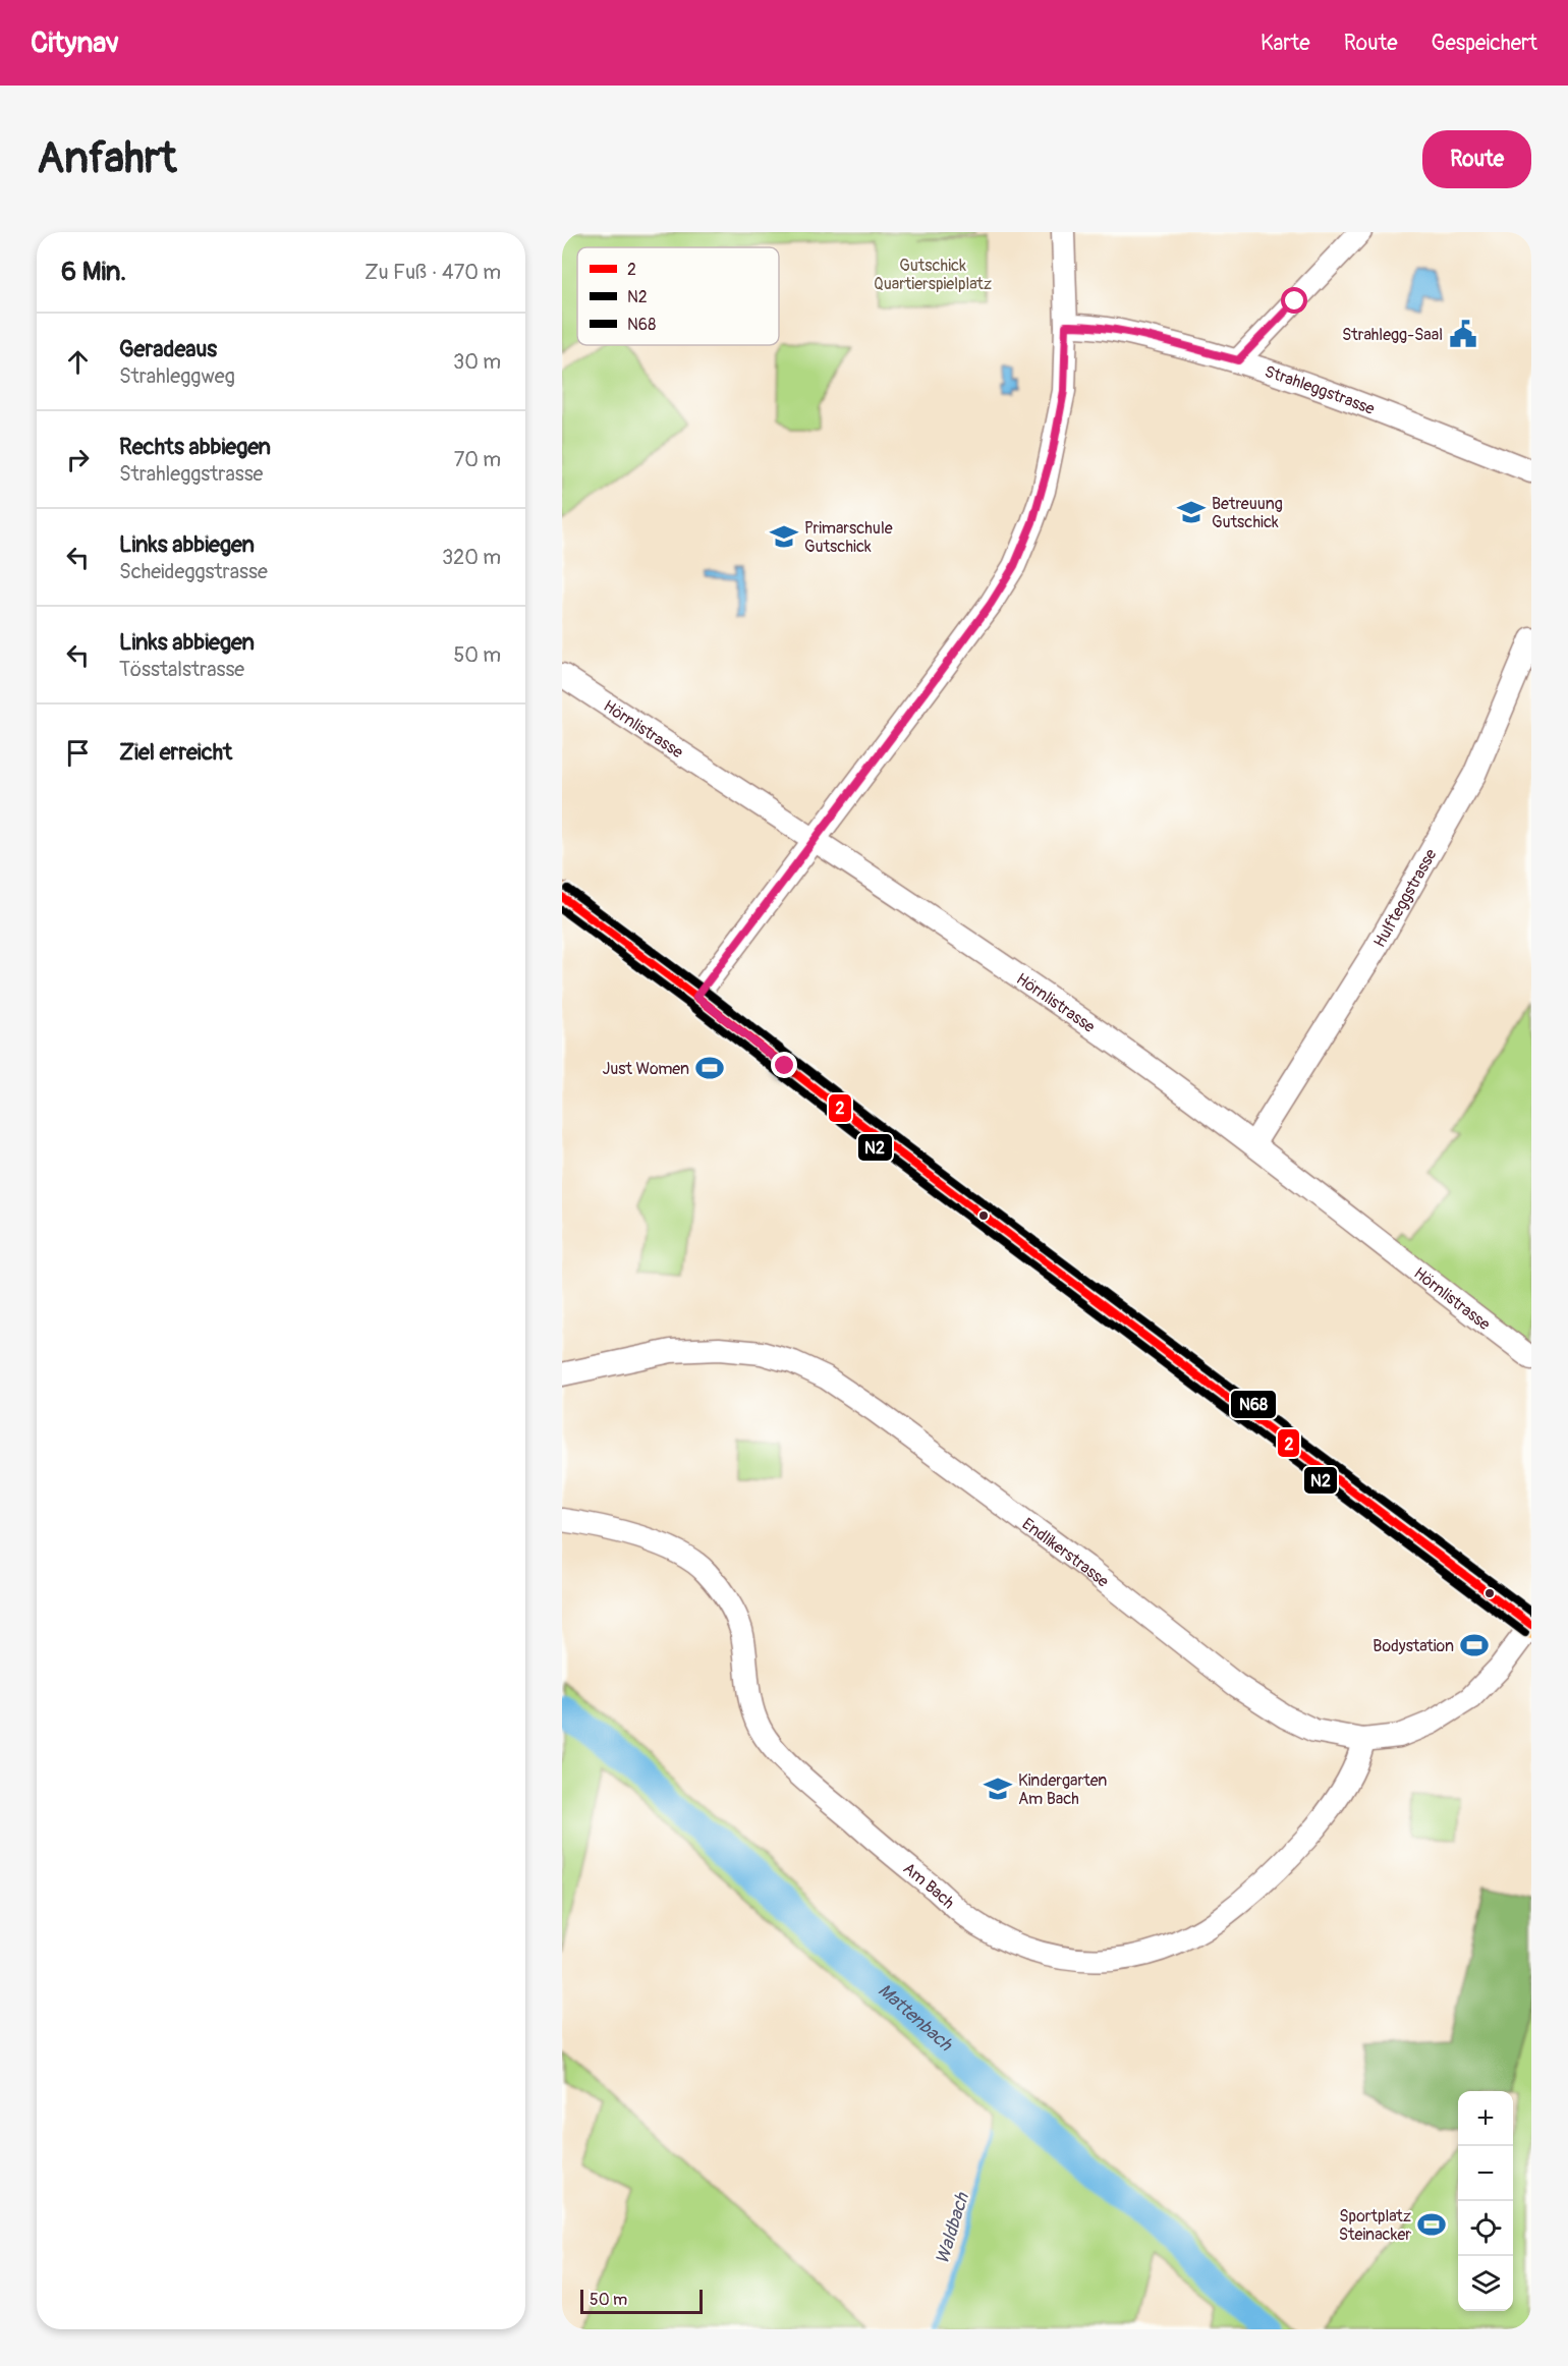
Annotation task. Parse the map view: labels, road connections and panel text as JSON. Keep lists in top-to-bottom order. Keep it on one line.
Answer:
{"streets":{"street":["Strahleggstrasse","Hörnlistrasse","Hulfteggstrasse","Endlikerstrasse","Am Bach"]},"crossings":[["Hörnlistrasse","Hulfteggstrasse"],["Endlikerstrasse","Am Bach"]],"water":["Mattenbach","Waldbach"],"parks":["Gutschick Quartierspielplatz"],"places":{"public building":["Strahlegg-Saal"],"school or university":["Betreuung Gutschick","Primarschule Gutschick","Kindergarten Am Bach"],"sports":["Just Women","Bodystation","Sportplatz Steinacker"]},"lines":["transit line N68","transit line 2","transit line N2"],"legend":["2","N2","N68"],"scale_bar":"50 m","page":{"header":"Citynav","nav":["Karte","Route","Gespeichert"],"buttons":"Route","title":"Anfahrt","heading":["6 Min.","Zu Fuß · 470 m"],"list":[["Geradeaus","Strahleggweg","30 m"],["Rechts abbiegen","Strahleggstrasse","70 m"],["Links abbiegen","Scheideggstrasse","320 m"],["Links abbiegen","Tösstalstrasse","50 m"],"Ziel erreicht"],"map_buttons":["+","−"],"scale":"50 m"}}
